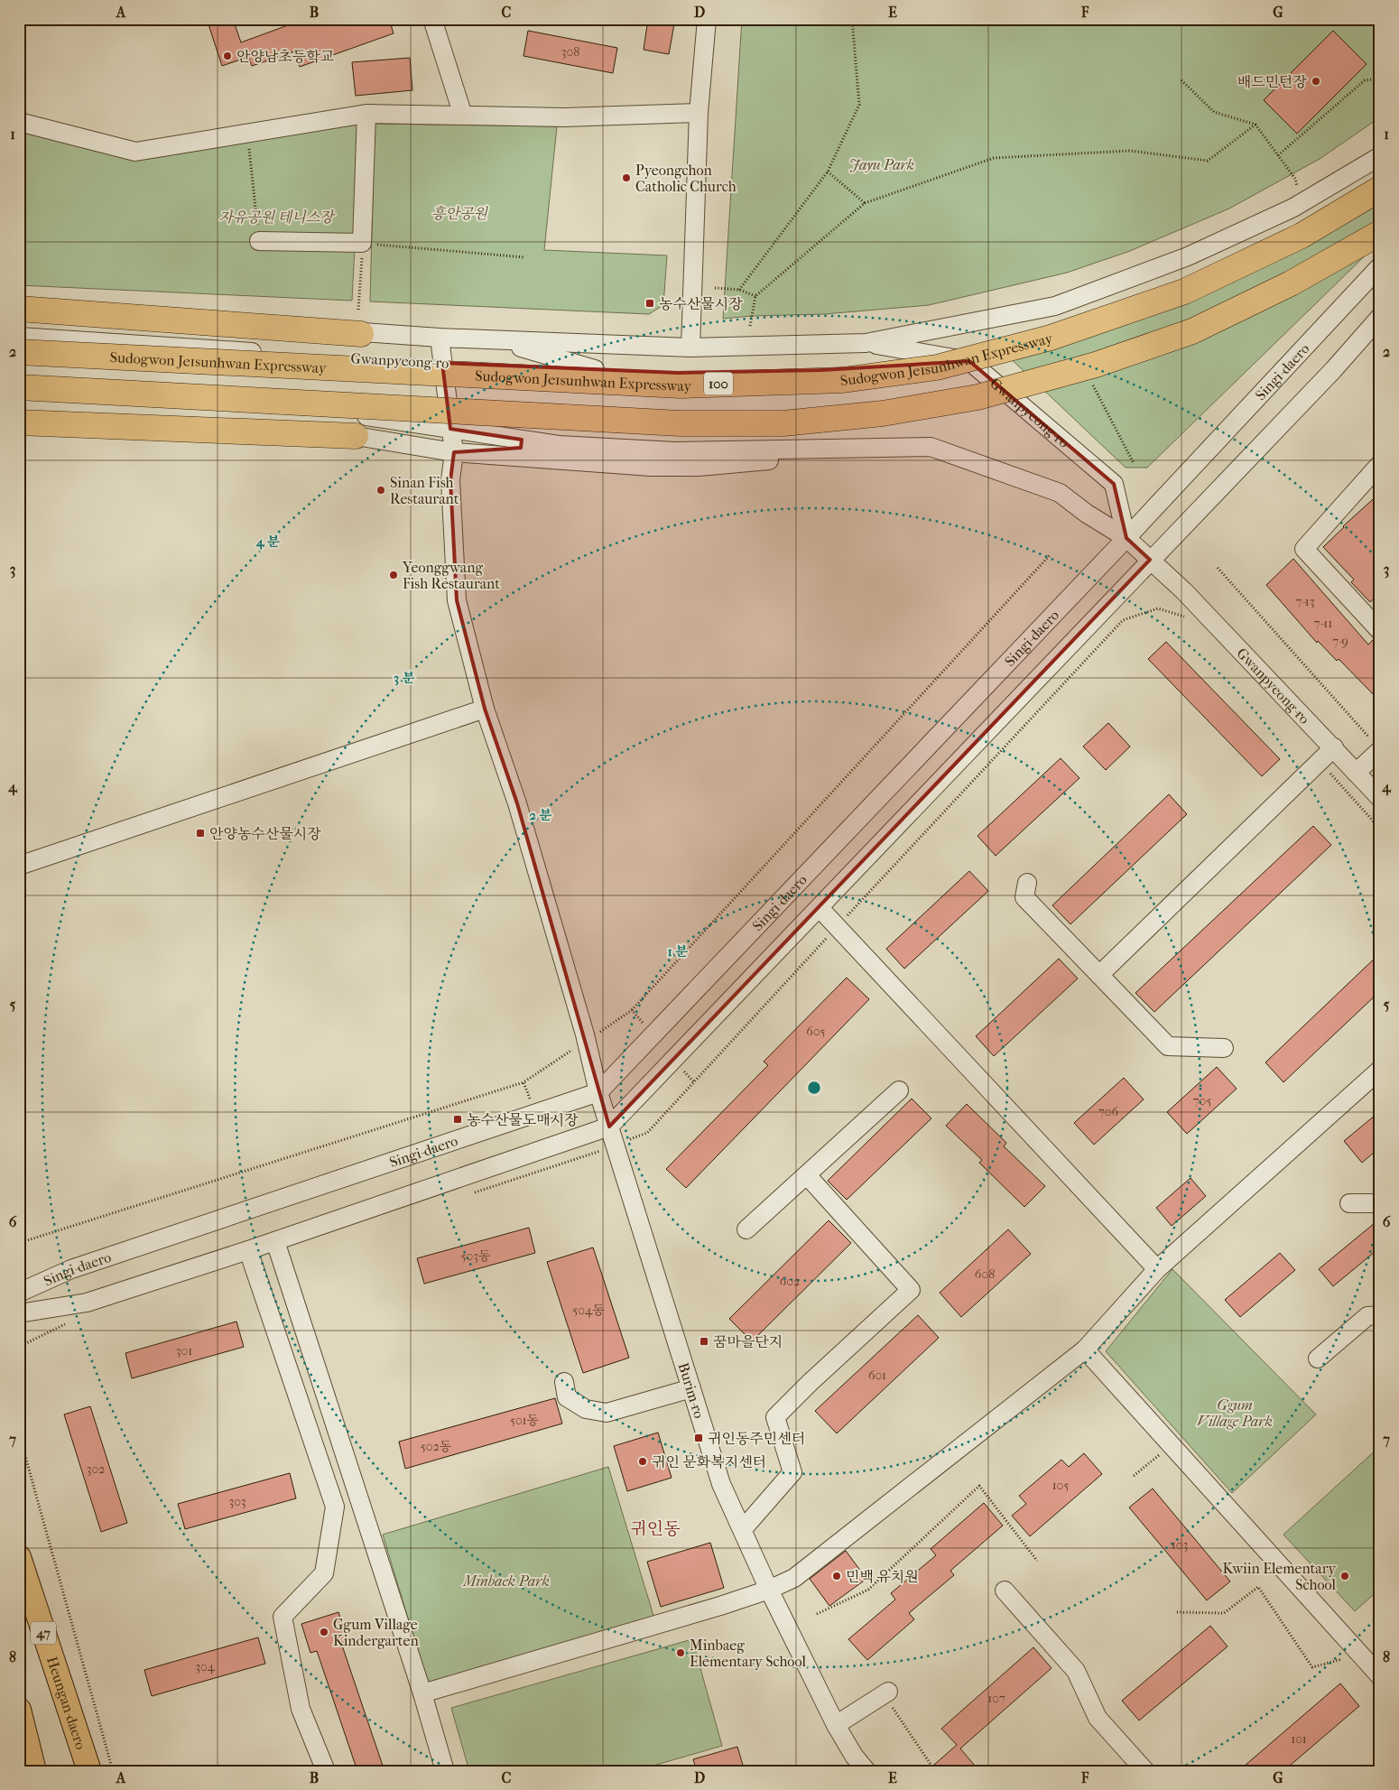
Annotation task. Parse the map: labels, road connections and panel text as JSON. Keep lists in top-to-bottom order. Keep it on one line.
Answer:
{"streets":{"highway":["Sudogwon Je1sunhwan Expressway","100"],"main road":["47","Heungan-daero"],"street":["Gwanpyeong-ro","Singi-daero","Burim-ro"]},"crossings":[["Gwanpyeong-ro","Singi-daero"],["Gwanpyeong-ro","Burim-ro"],["Singi-daero","Burim-ro"],["47","Heungan-daero"]],"districts":["귀인동"],"parks":["Jayu Park","흥안공원","자유공원 테니스장","Ggum Village Park","Minbaek Park"],"places":{"other":["안양남초등학교","배드민턴장","Pyeongchon Catholic Church","Sinan Fish Restaurant","Yeonggwang Fish Restaurant","귀인 문화복지센터","민백 유치원","Kwiin Elementary School","Ggum Village Kindergarten","Minbaeg Elementary School"],"transit":["농수산물시장","안양농수산물시장","농수산물도매시장","꿈마을단지","귀인동주민센터"]},"house_numbers":["308","7-13","7-11","7-9","605","705","706","503동","608","602","504동","301","601","501동","502동","302","105","303","103","304","107","101"],"grid":{"columns":["A","B","C","D","E","F","G"],"rows":["1","2","3","4","5","6","7","8"]},"rings":["4 분","3 분","2 분","1 분"]}
